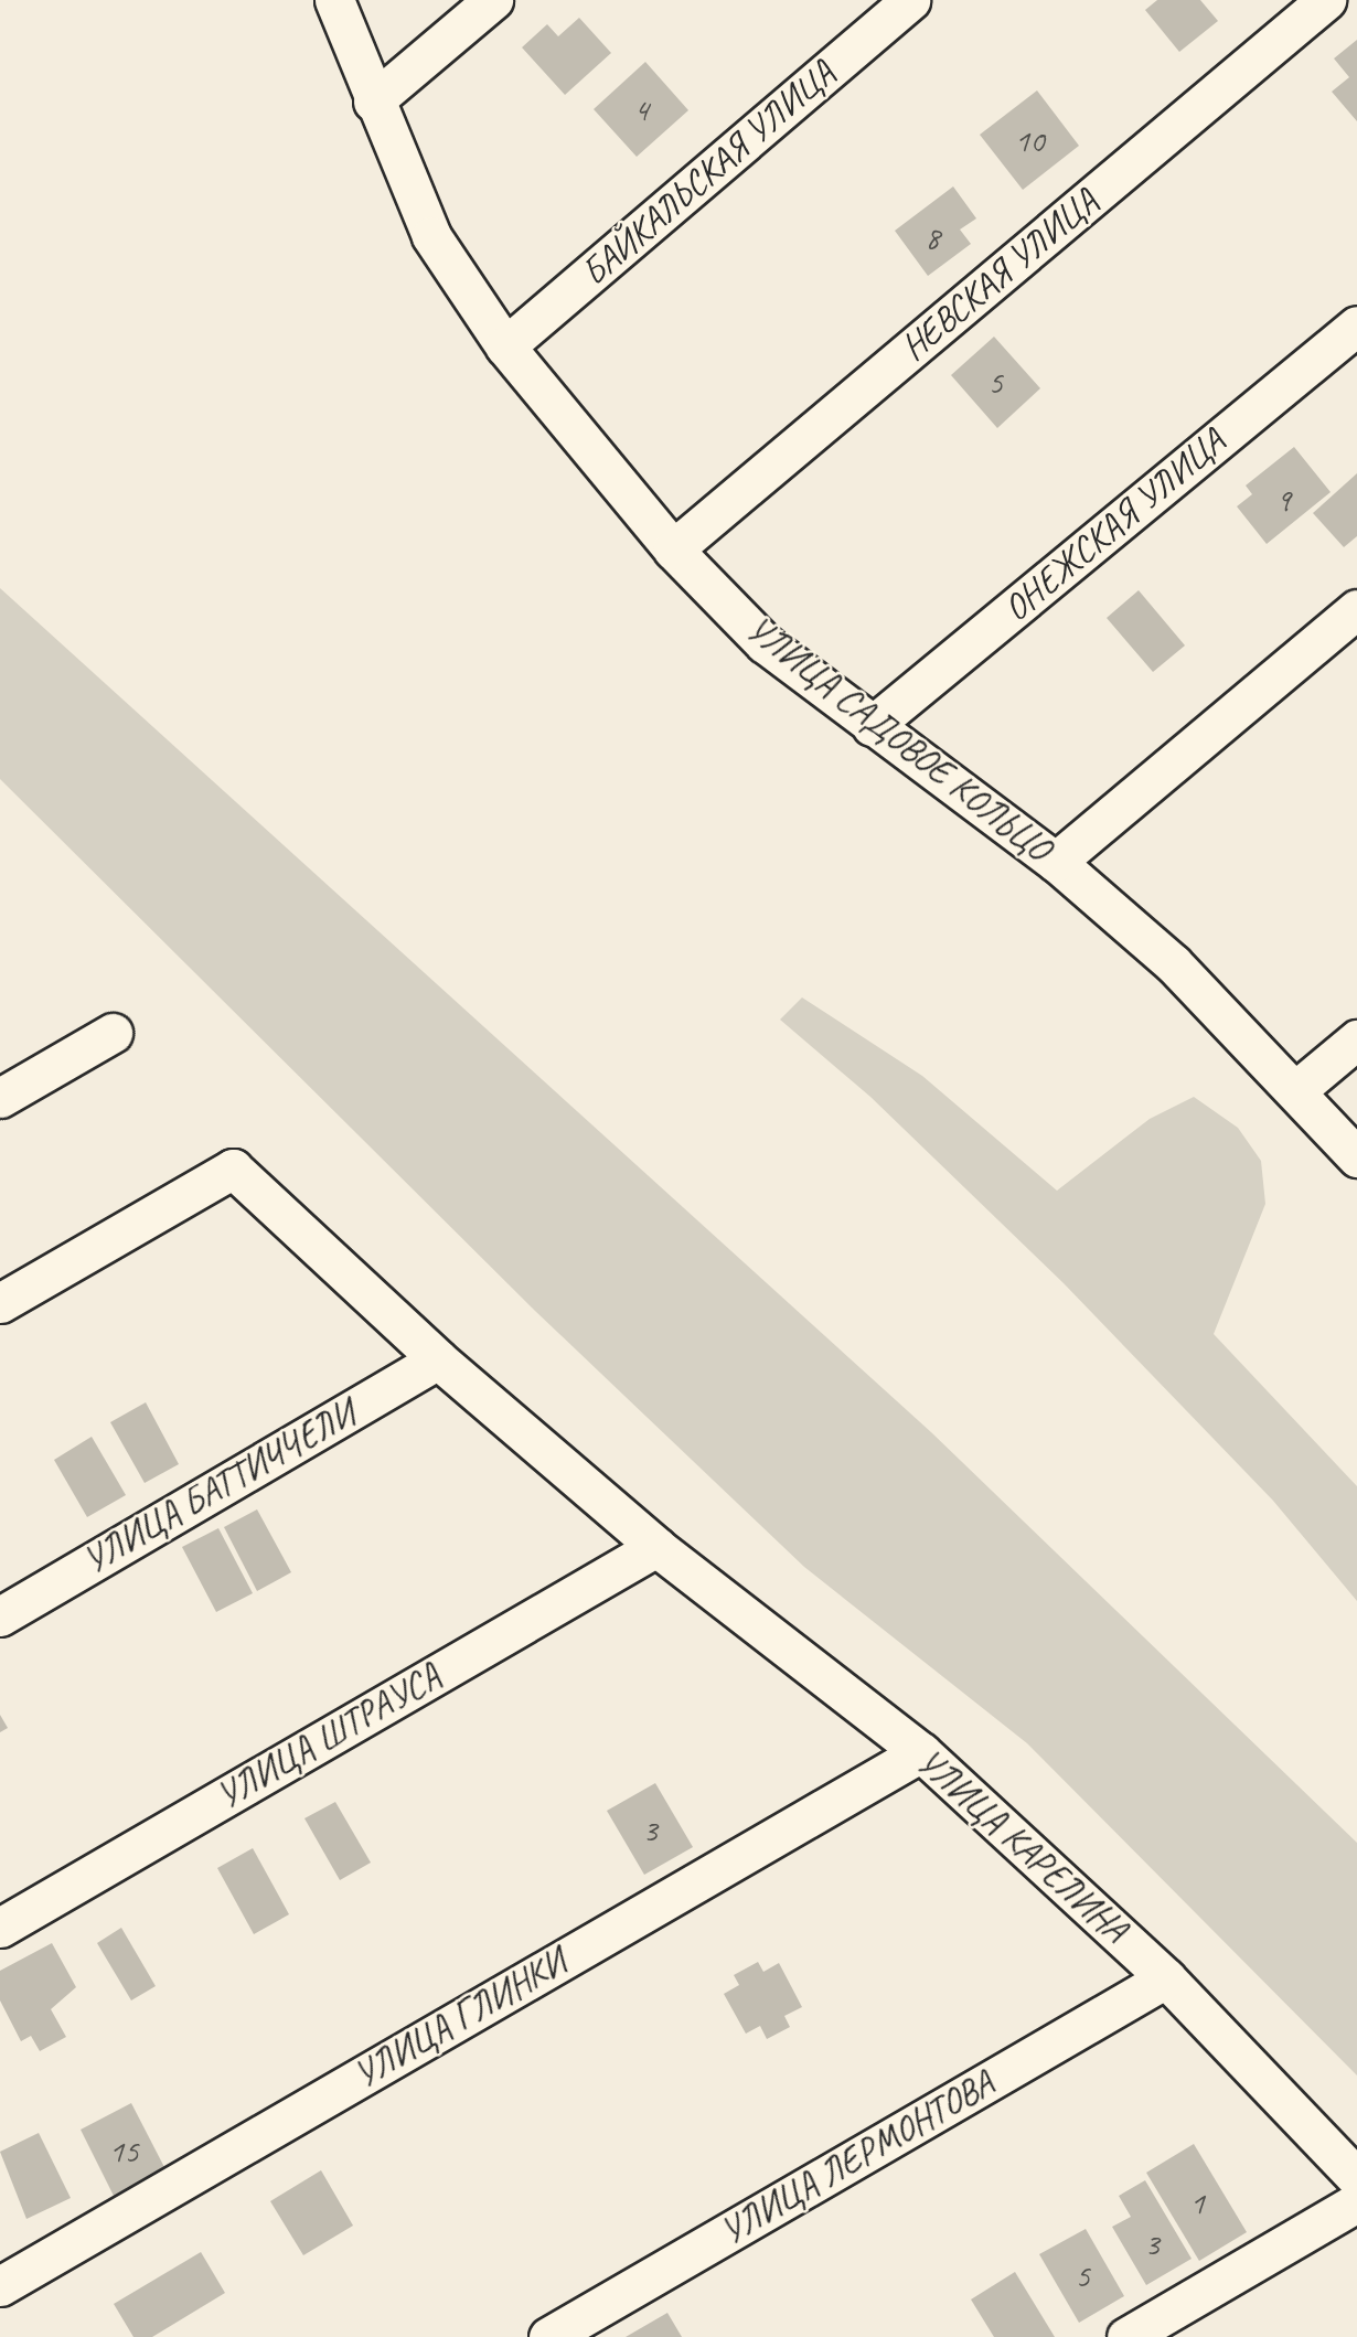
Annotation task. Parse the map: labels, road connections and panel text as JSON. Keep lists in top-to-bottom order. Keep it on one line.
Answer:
{"streets":{"street":["БАЙКАЛЬСКАЯ УЛИЦА","НЕВСКАЯ УЛИЦА","ОНЕЖСКАЯ УЛИЦА","УЛИЦА САДОВОЕ КОЛЬЦО","УЛИЦА БАТТИЧЧЕЛИ","УЛИЦА ШТРАУСА","УЛИЦА КАРЕЛИНА","УЛИЦА ГЛИНКИ","УЛИЦА ЛЕРМОНТОВА"]},"crossings":[["БАЙКАЛЬСКАЯ УЛИЦА","УЛИЦА САДОВОЕ КОЛЬЦО"],["НЕВСКАЯ УЛИЦА","УЛИЦА САДОВОЕ КОЛЬЦО"],["ОНЕЖСКАЯ УЛИЦА","УЛИЦА САДОВОЕ КОЛЬЦО"],["УЛИЦА БАТТИЧЧЕЛИ","УЛИЦА КАРЕЛИНА"],["УЛИЦА ШТРАУСА","УЛИЦА КАРЕЛИНА"],["УЛИЦА КАРЕЛИНА","УЛИЦА ГЛИНКИ"],["УЛИЦА КАРЕЛИНА","УЛИЦА ЛЕРМОНТОВА"]],"house_numbers":["4","10","8","5","9","3","15","1","3","5"]}
